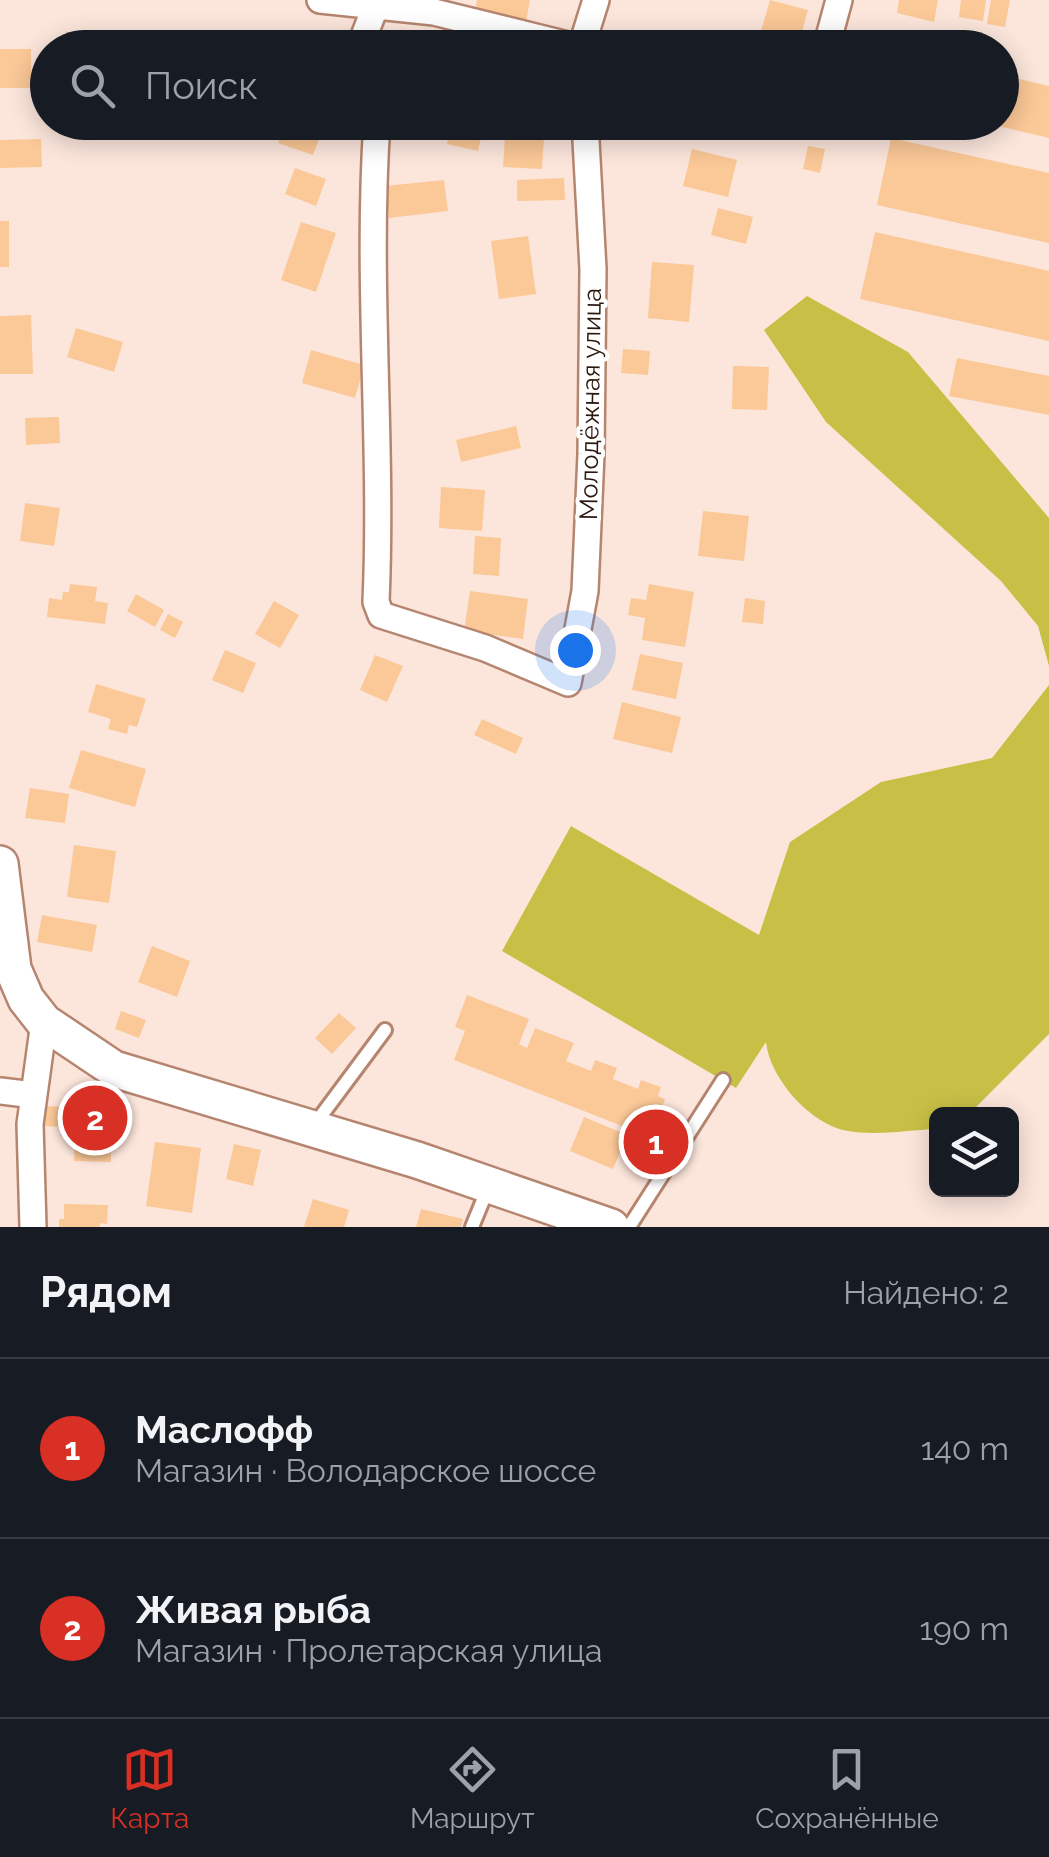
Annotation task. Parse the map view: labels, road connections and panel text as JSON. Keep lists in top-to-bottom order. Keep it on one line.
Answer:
{"streets":{"street":["Молодёжная улица"]},"page":{"search":"Поиск","pins":["2","1"],"heading":["Рядом","Найдено: 2"],"list":[{"mark":"1","name":"Маслофф","note":"Магазин · Володарское шоссе","value":"140 m"},{"mark":"2","name":"Живая рыба","note":"Магазин · Пролетарская улица","value":"190 m"}],"nav":["Карта","Маршрут","Сохранённые"]}}
